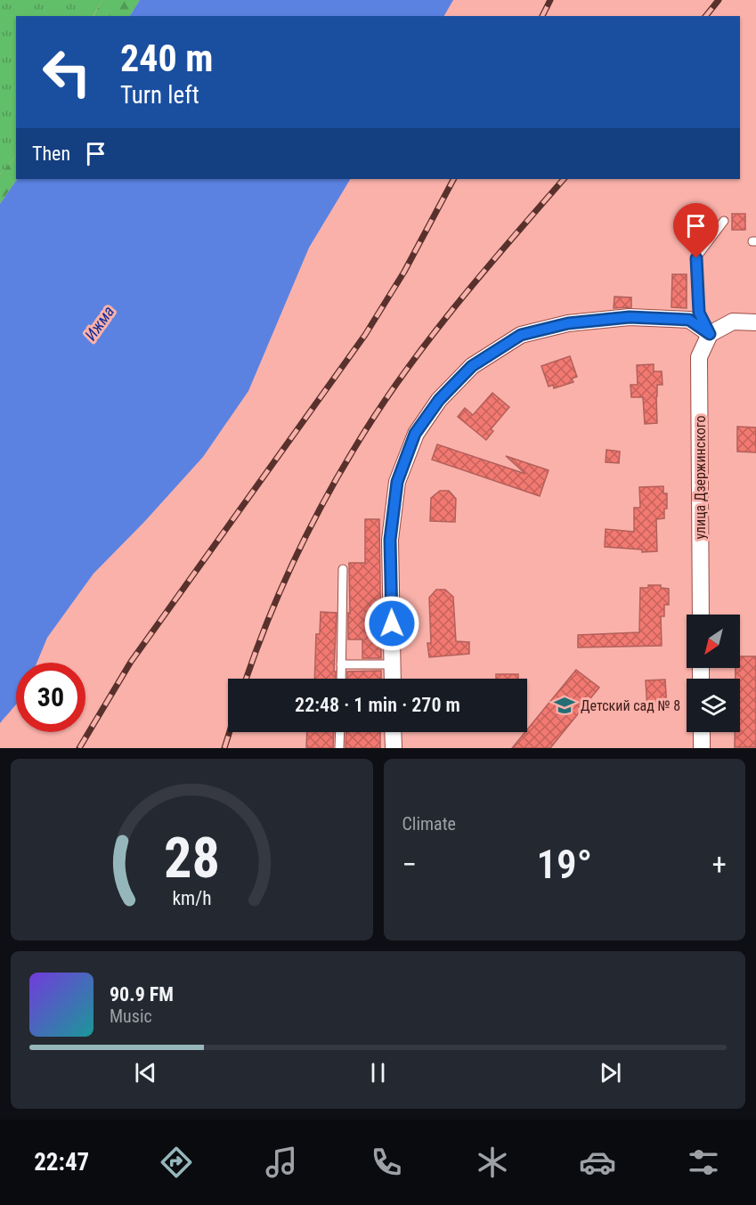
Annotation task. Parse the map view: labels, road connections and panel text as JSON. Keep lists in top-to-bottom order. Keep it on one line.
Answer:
{"streets":{"street":["улица Дзержинского"]},"water":["Ижма"],"places":{"school or university":["Детский сад № 8"]},"north":"bottom left","page":{"turn":["240 m","Turn left"],"then":"Then","limit":"30","trip":"22:48 · 1 min · 270 m","tile":"Climate","heat":["−","19°","+"],"song":["90.9 FM","Music"],"tabs":"22:47","gauge":["28","km/h"]}}
